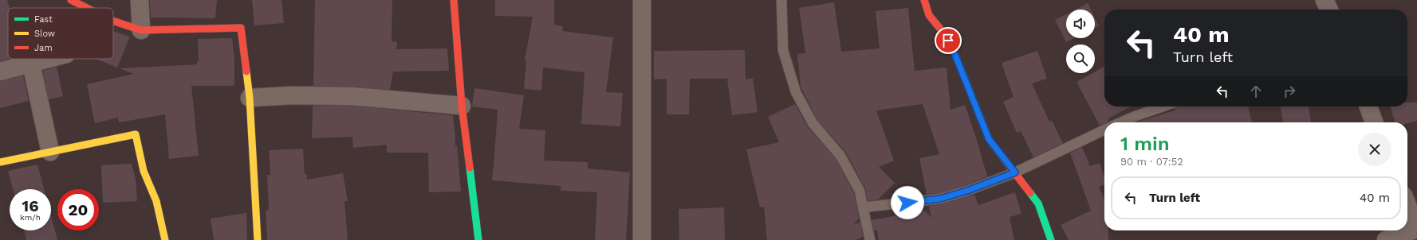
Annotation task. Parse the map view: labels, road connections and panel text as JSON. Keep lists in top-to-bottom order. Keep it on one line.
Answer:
{"legend":["Fast","Slow","Jam"],"page":{"turn":["40 m","Turn left"],"heading":["1 min","90 m · 07:52"],"list":[{"name":"Turn left","value":"40 m"}],"speed":"16 km/h","limit":"20"}}
